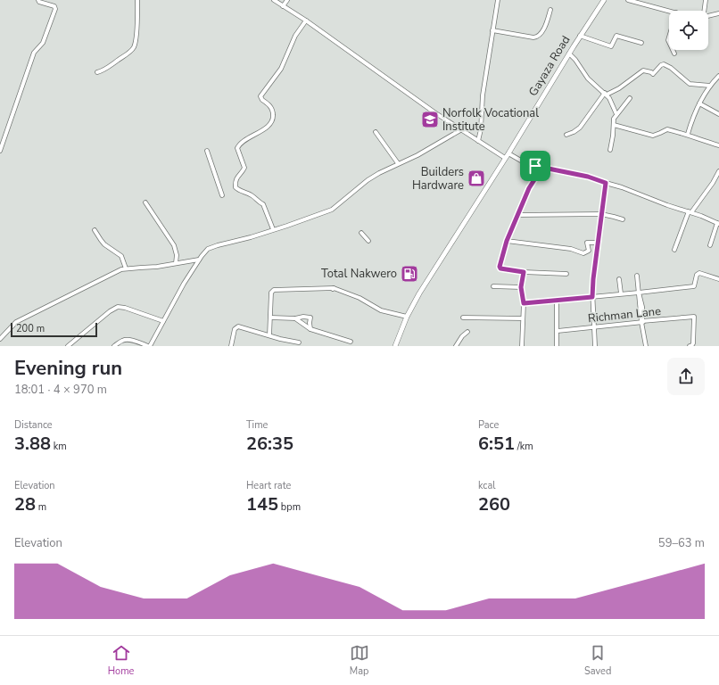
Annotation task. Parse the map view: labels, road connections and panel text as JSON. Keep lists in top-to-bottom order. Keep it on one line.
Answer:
{"streets":{"main road":["Gayaza Road"],"street":["Richman Lane"]},"places":{"school or university":["Norfolk Vocational Institute"],"shop":["Builders Hardware"],"fuel station":["Total Nakwero"]},"scale_bar":"200 m","page":{"scale":"200 m","heading":["Evening run","18:01 · 4 × 970 m"],"stats":[["Distance","3.88 km"],["Time","26:35"],["Pace","6:51 /km"],["Elevation","28 m"],["Heart rate","145 bpm"],["kcal","260"]],"chart":["Elevation","59–63 m"],"tabs":["Home","Map","Saved"]}}
